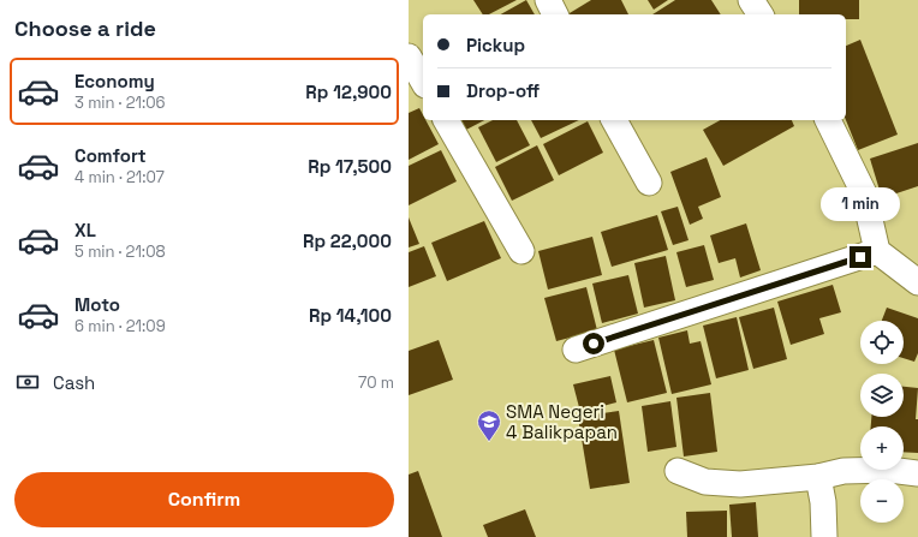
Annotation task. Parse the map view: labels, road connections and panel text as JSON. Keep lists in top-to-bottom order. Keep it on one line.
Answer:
{"places":{"school or university":["SMA Negeri 4 Balikpapan"]},"page":{"heading":"Choose a ride","banner":["Pickup","Drop-off"],"list":[{"name":"Economy","note":"3 min · 21:06","value":"Rp 12,900"},{"name":"Comfort","note":"4 min · 21:07","value":"Rp 17,500"},{"name":"XL","note":"5 min · 21:08","value":"Rp 22,000"},{"name":"Moto","note":"6 min · 21:09","value":"Rp 14,100"}],"bubble":"1 min","map_buttons":["+","−"],"pay":["Cash","70 m"],"buttons":"Confirm"}}
